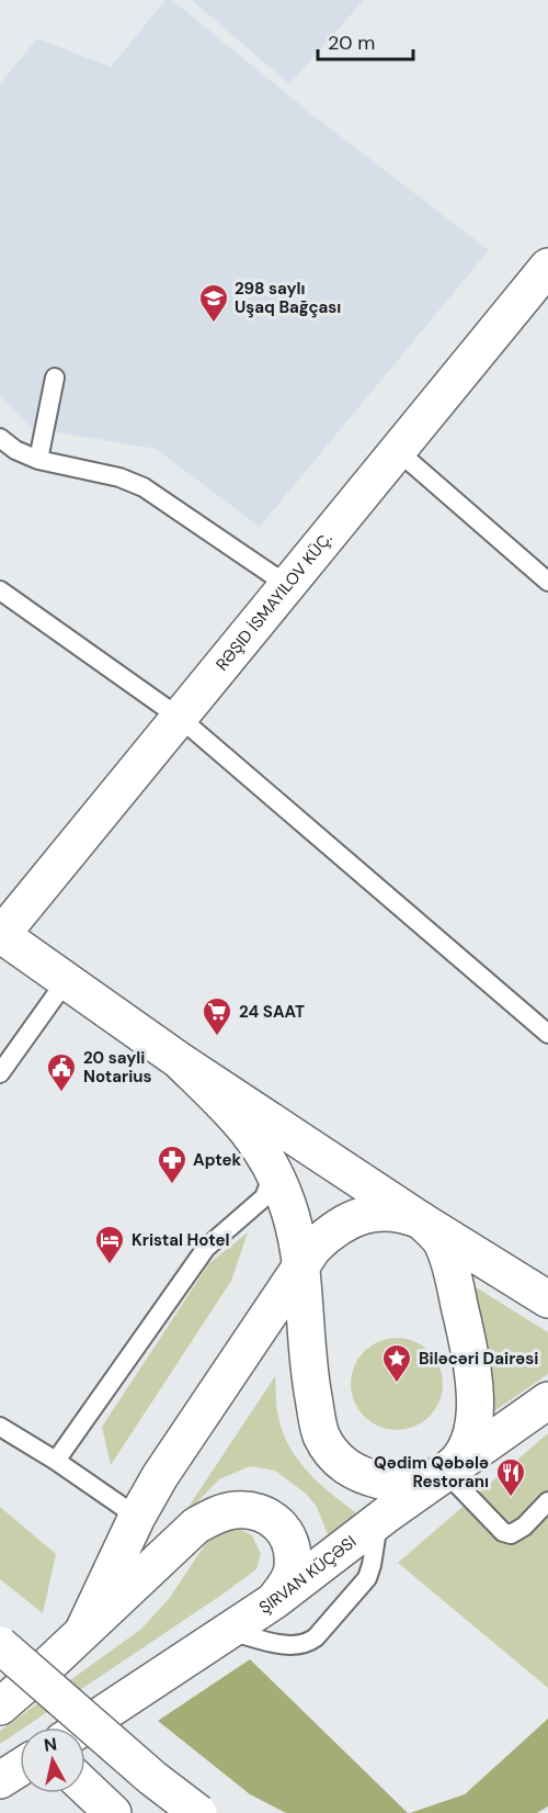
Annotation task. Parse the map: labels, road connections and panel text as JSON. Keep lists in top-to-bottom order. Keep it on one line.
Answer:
{"streets":{"main road":["ŞIRVAN KÜÇƏSI"]},"places":{"school or university":["298 saylı Uşaq Bağçası"],"supermarket":["24 SAAT"],"public building":["20 sayli Notarius"],"pharmacy":["Aptek"],"hotel":["Kristal Hotel"],"place":["Biləcəri Dairəsi"],"restaurant":["Qədim Qəbələ Restoranı"]},"scale_bar":"20 m","north":"top"}
